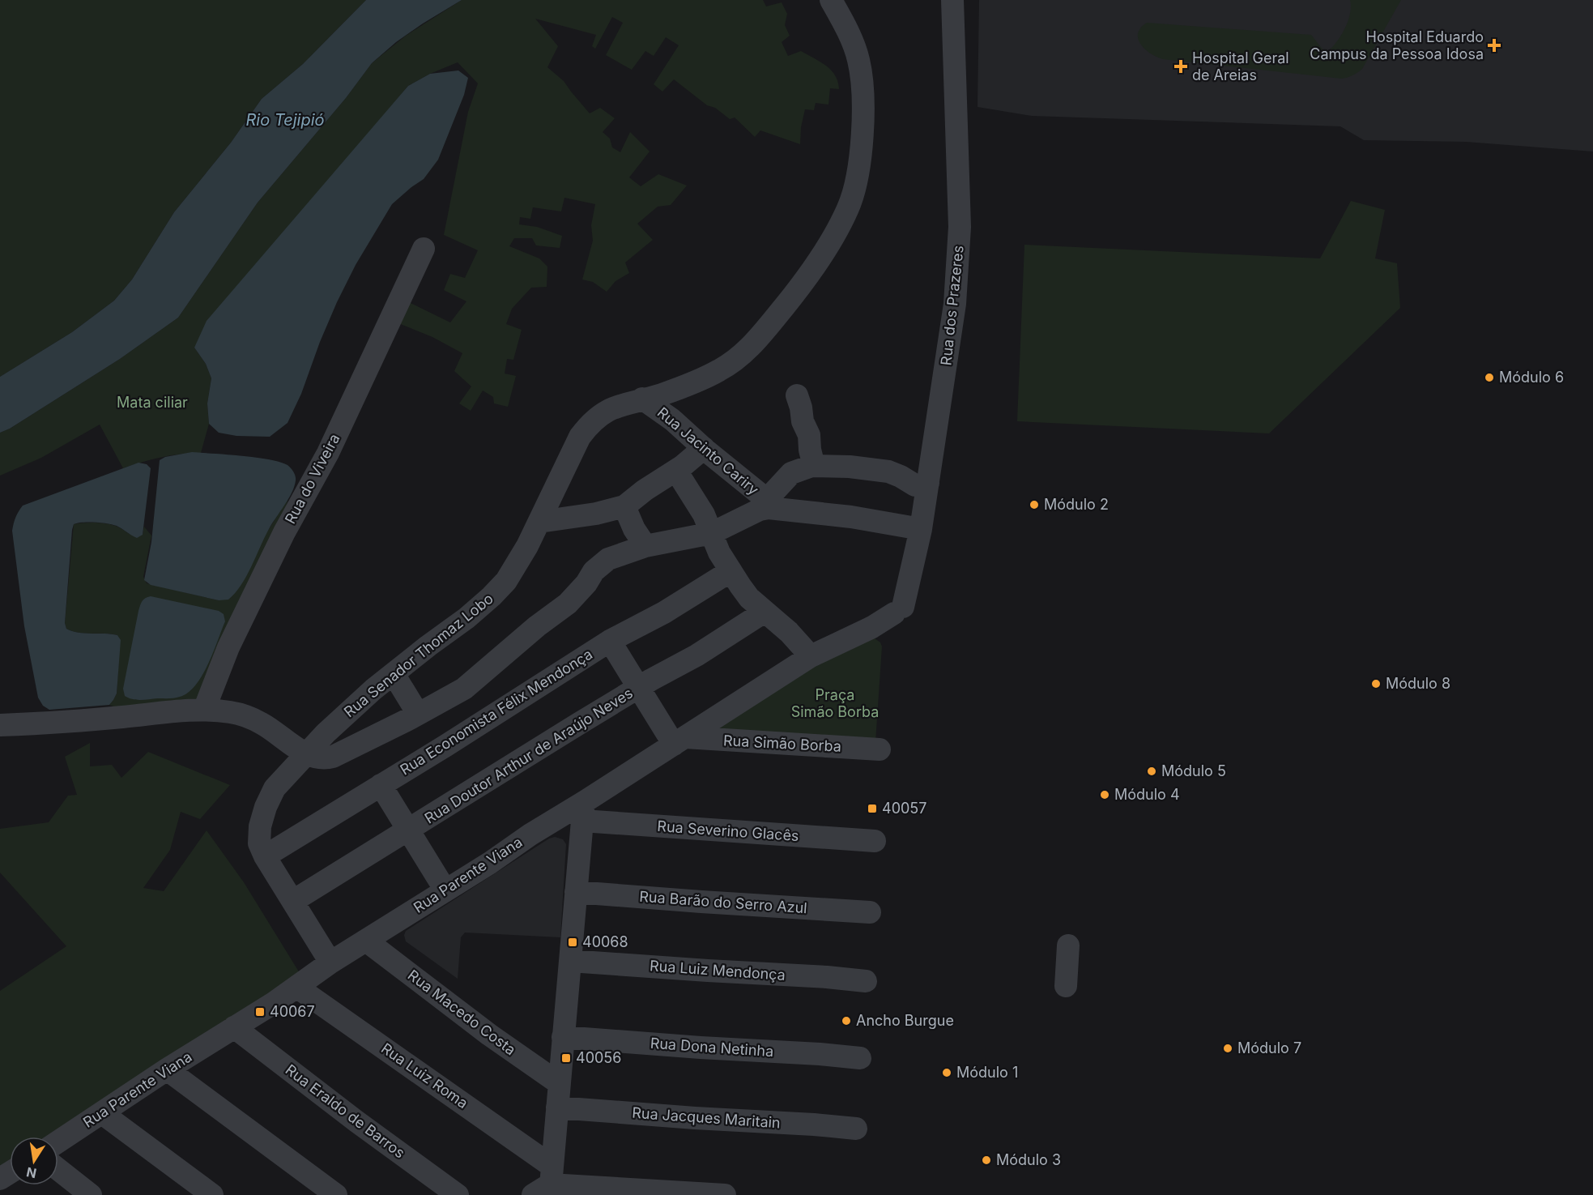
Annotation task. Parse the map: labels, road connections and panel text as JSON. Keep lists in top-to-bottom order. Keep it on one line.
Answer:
{"streets":{"street":["Rua dos Prazeres","Rua Jacinto Cariry","Rua do Viveira","Rua Senador Thomaz Lobo","Rua Economista Félix Mendonça","Rua Simão Borba","Rua Doutor Arthur de Araújo Neves","Rua Severino Glacês","Rua Parente Viana","Rua Barão do Serro Azul","Rua Luiz Mendonça","Rua Macedo Costa","Rua Dona Netinha","Rua Luiz Roma","Rua Eraldo de Barros","Rua Jacques Maritain"]},"crossings":[["Rua dos Prazeres","Rua Parente Viana"],["Rua Jacinto Cariry","Rua Senador Thomaz Lobo"],["Rua Senador Thomaz Lobo","Rua Economista Félix Mendonça"],["Rua Senador Thomaz Lobo","Rua Doutor Arthur de Araújo Neves"],["Rua Senador Thomaz Lobo","Rua Parente Viana"],["Rua Simão Borba","Rua Parente Viana"],["Rua Severino Glacês","Rua Parente Viana"],["Rua Parente Viana","Rua Macedo Costa"],["Rua Parente Viana","Rua Luiz Roma"],["Rua Parente Viana","Rua Eraldo de Barros"]],"water":["Rio Tejipió"],"parks":["Mata ciliar","Praça Simão Borba"],"places":{"health":["Hospital Eduardo Campus da Pessoa Idosa","Hospital Geral de Areias"],"other":["Módulo 6","Módulo 2","Módulo 8","Módulo 5","Módulo 4","Ancho Burgue","Módulo 7","Módulo 1","Módulo 3"],"transit":["40057","40068","40067","40056"]},"north":"bottom"}
